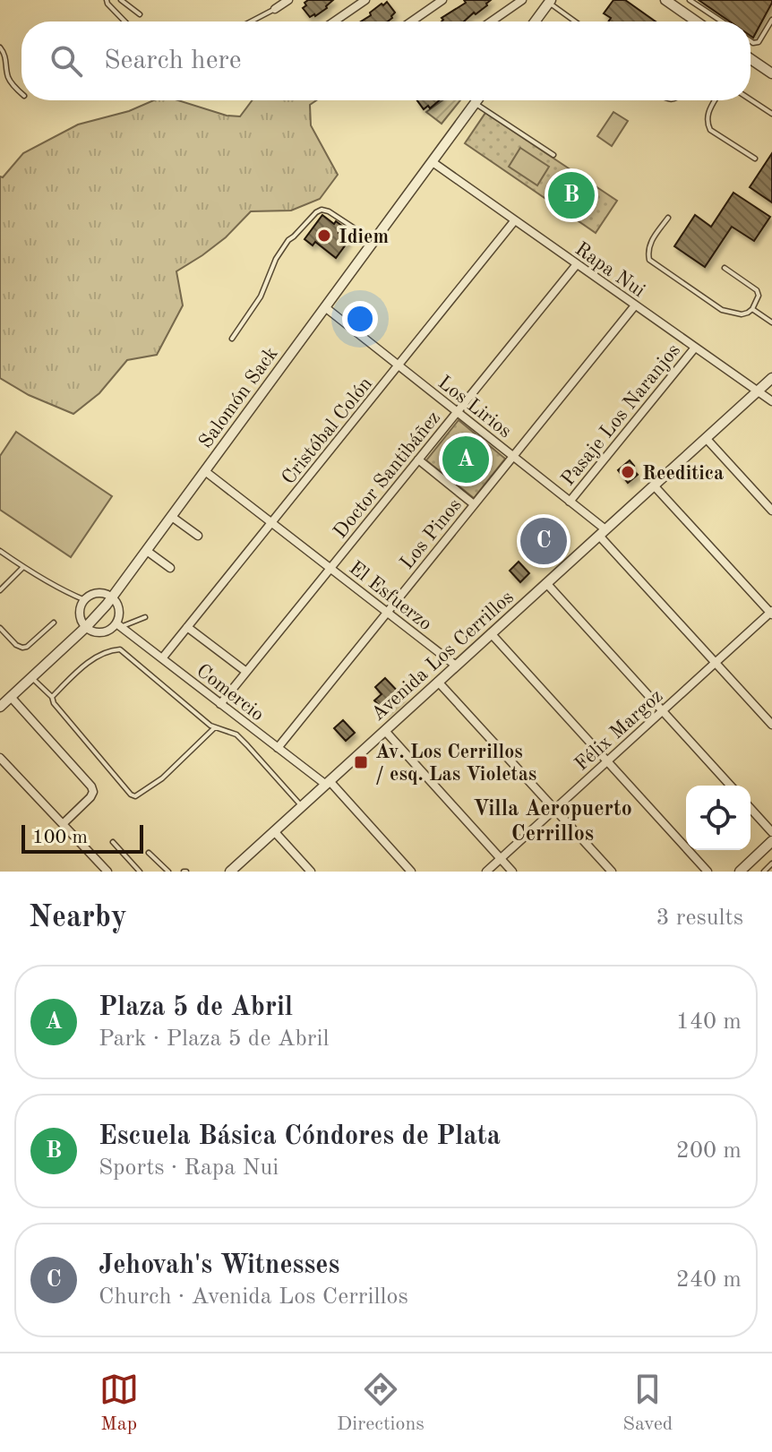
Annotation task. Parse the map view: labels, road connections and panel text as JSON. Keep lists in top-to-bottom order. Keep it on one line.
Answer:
{"streets":{"street":["Rapa Nui","Salomón Sack","Los Lirios","Pasaje Los Naranjos","Cristóbal Colón","Doctor Santibáñez","Los Pinos","El Esfuerzo","Avenida Los Cerrillos","Comercio","Félix Margoz"]},"crossings":[["Rapa Nui","Salomón Sack"],["Rapa Nui","Pasaje Los Naranjos"],["Rapa Nui","Cristóbal Colón"],["Rapa Nui","Doctor Santibáñez"],["Rapa Nui","Los Pinos"],["Rapa Nui","Avenida Los Cerrillos"],["Salomón Sack","Los Lirios"],["Salomón Sack","El Esfuerzo"],["Los Lirios","Pasaje Los Naranjos"],["Los Lirios","Cristóbal Colón"],["Los Lirios","Doctor Santibáñez"],["Los Lirios","Los Pinos"],["Los Lirios","Avenida Los Cerrillos"],["Los Lirios","Félix Margoz"],["Cristóbal Colón","El Esfuerzo"],["Cristóbal Colón","Comercio"],["Doctor Santibáñez","El Esfuerzo"],["Doctor Santibáñez","Comercio"],["Los Pinos","El Esfuerzo"],["Los Pinos","Comercio"],["El Esfuerzo","Avenida Los Cerrillos"],["Avenida Los Cerrillos","Comercio"]],"districts":["Villa Aeropuerto Cerrillos"],"places":{"other":["Idiem","Reeditica"],"transit":["Av. Los Cerrillos / esq. Las Violetas"]},"scale_bar":"100 m","page":{"search":"Search here","pins":["B","A","C"],"scale":"100 m","heading":["Nearby","3 results"],"list":[{"mark":"A","name":"Plaza 5 de Abril","note":"Park · Plaza 5 de Abril","value":"140 m"},{"mark":"B","name":"Escuela Básica Cóndores de Plata","note":"Sports · Rapa Nui","value":"200 m"},{"mark":"C","name":"Jehovah's Witnesses","note":"Church · Avenida Los Cerrillos","value":"240 m"}],"nav":["Map","Directions","Saved"]}}
